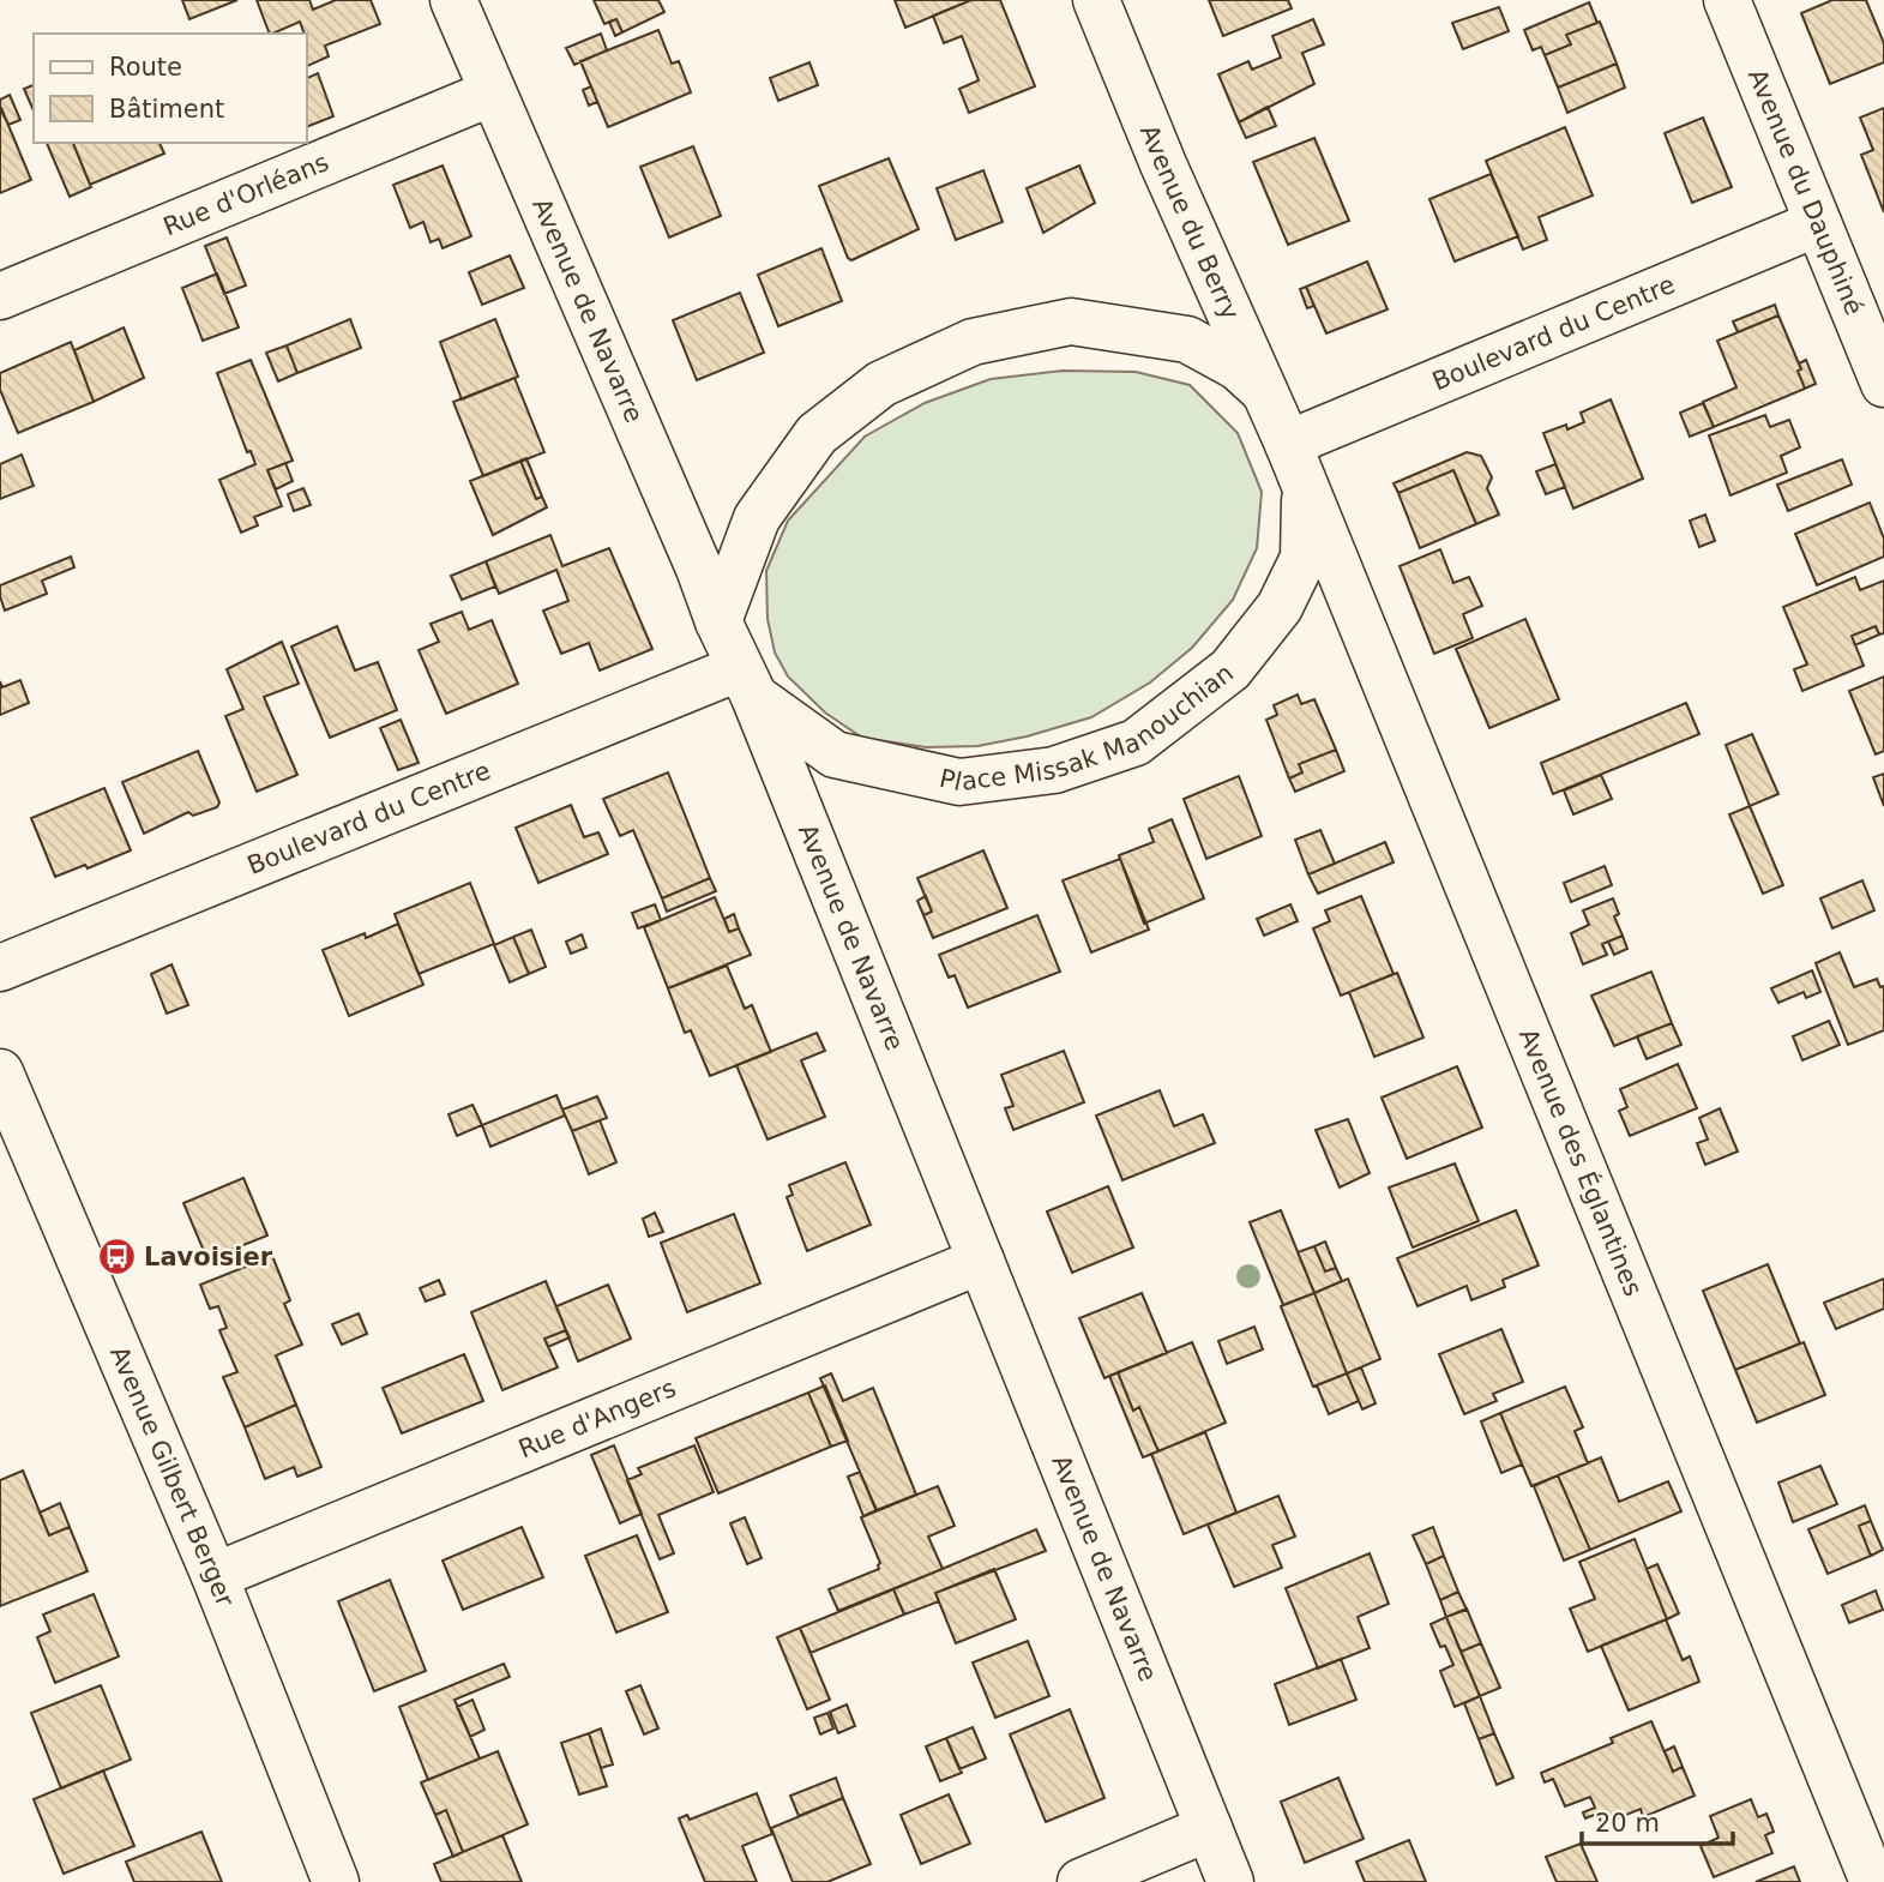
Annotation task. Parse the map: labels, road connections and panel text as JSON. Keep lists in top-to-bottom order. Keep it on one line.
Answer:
{"streets":{"street":["Avenue du Dauphiné","Rue d'Orléans","Avenue du Berry","Avenue de Navarre","Boulevard du Centre","Place Missak Manouchian","Avenue des Églantines","Rue d'Angers","Avenue Gilbert Berger"]},"crossings":[["Avenue du Dauphiné","Boulevard du Centre"],["Rue d'Orléans","Avenue de Navarre"],["Avenue du Berry","Boulevard du Centre"],["Avenue du Berry","Avenue des Églantines"],["Avenue de Navarre","Boulevard du Centre"],["Avenue de Navarre","Place Missak Manouchian"],["Avenue de Navarre","Rue d'Angers"],["Boulevard du Centre","Place Missak Manouchian"],["Boulevard du Centre","Avenue des Églantines"],["Place Missak Manouchian","Avenue des Églantines"],["Rue d'Angers","Avenue Gilbert Berger"]],"places":{"bus stop":["Lavoisier"]},"legend":["Route","Bâtiment"],"scale_bar":"20 m"}
